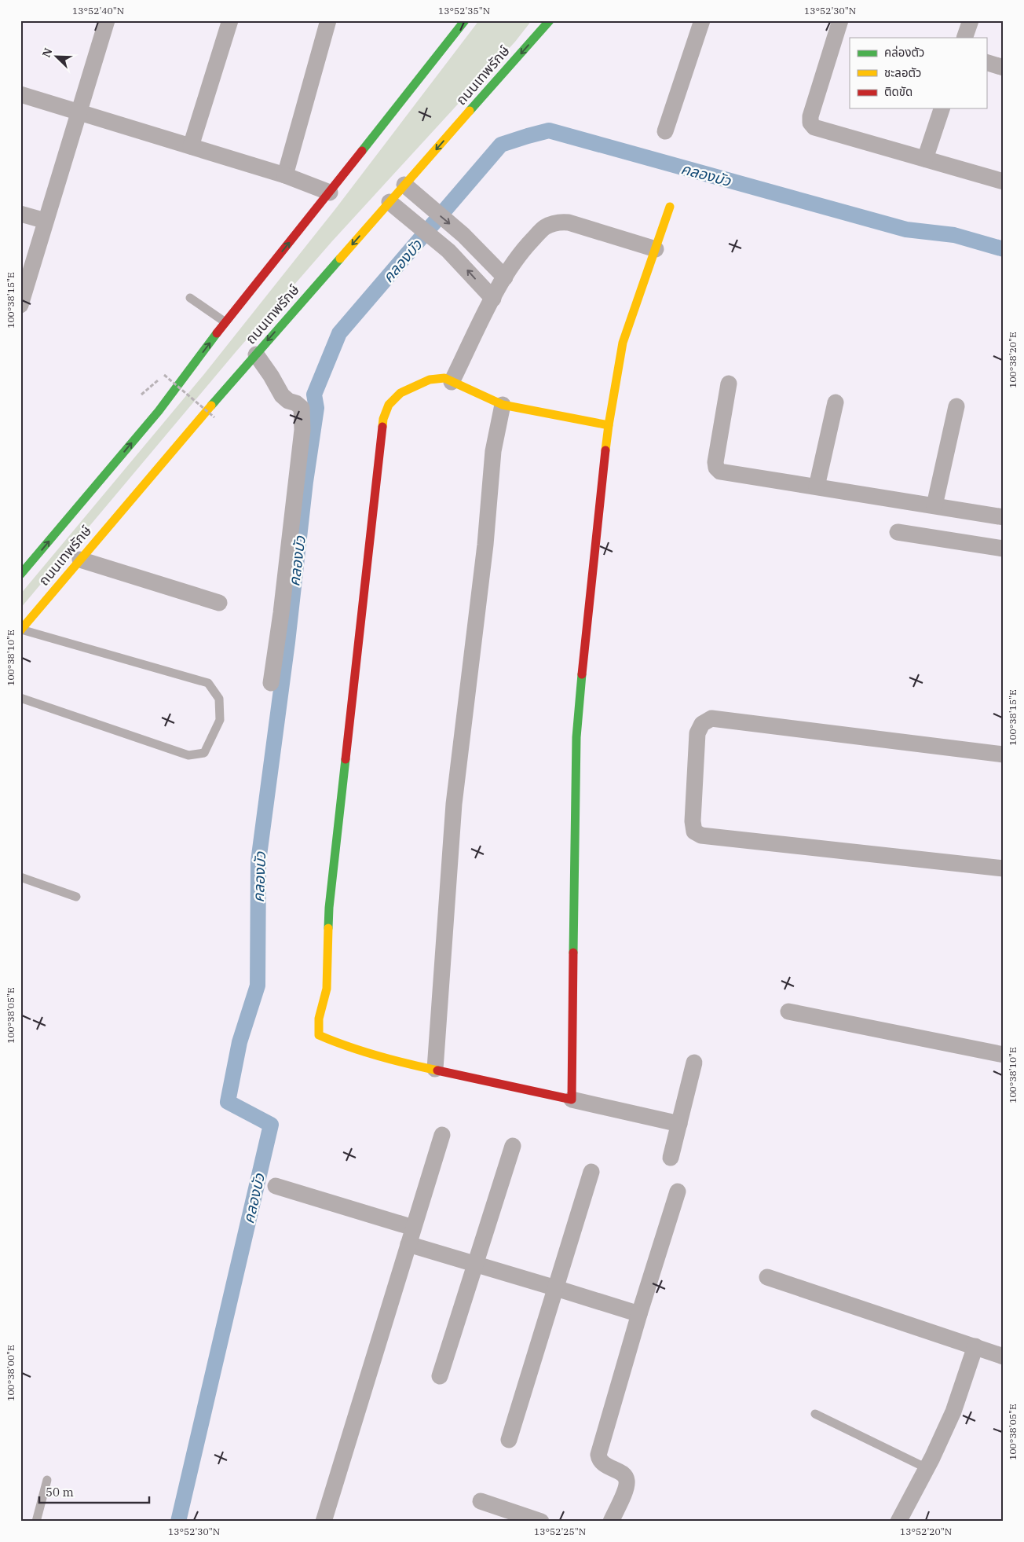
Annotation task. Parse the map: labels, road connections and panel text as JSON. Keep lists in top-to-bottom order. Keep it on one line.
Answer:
{"streets":{"street":["ถนนเทพรักษ์"]},"water":["คลองบัว"],"legend":["คล่องตัว","ชะลอตัว","ติดขัด"],"scale_bar":"50 m","north":"top left","coordinates":["13°52'40\"N","13°52'35\"N","13°52'30\"N","100°38'15\"E","100°38'20\"E","100°38'10\"E","100°38'05\"E","100°38'00\"E","13°52'25\"N","13°52'20\"N"]}
